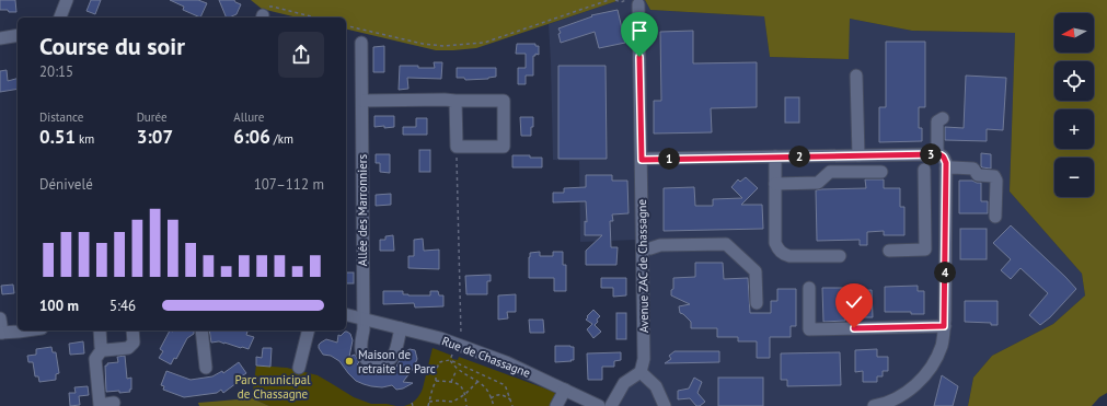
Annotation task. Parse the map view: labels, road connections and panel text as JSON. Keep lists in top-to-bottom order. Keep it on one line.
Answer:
{"streets":{"street":["Allée des Marronniers","Avenue ZAC de Chassagne","Rue de Chassagne"]},"crossings":[["Allée des Marronniers","Rue de Chassagne"]],"parks":["Parc municipal de Chassagne"],"places":["Maison de retraite Le Parc"],"north":"left","page":{"map_buttons":["+","−"],"heading":["Course du soir","20:15"],"stats":[["Distance","0.51 km"],["Durée","3:07"],["Allure","6:06 /km"]],"pins":["3","2","1","4"],"chart":["Dénivelé","107–112 m"],"list":[{"name":"100 m","note":"5:46"}]}}
